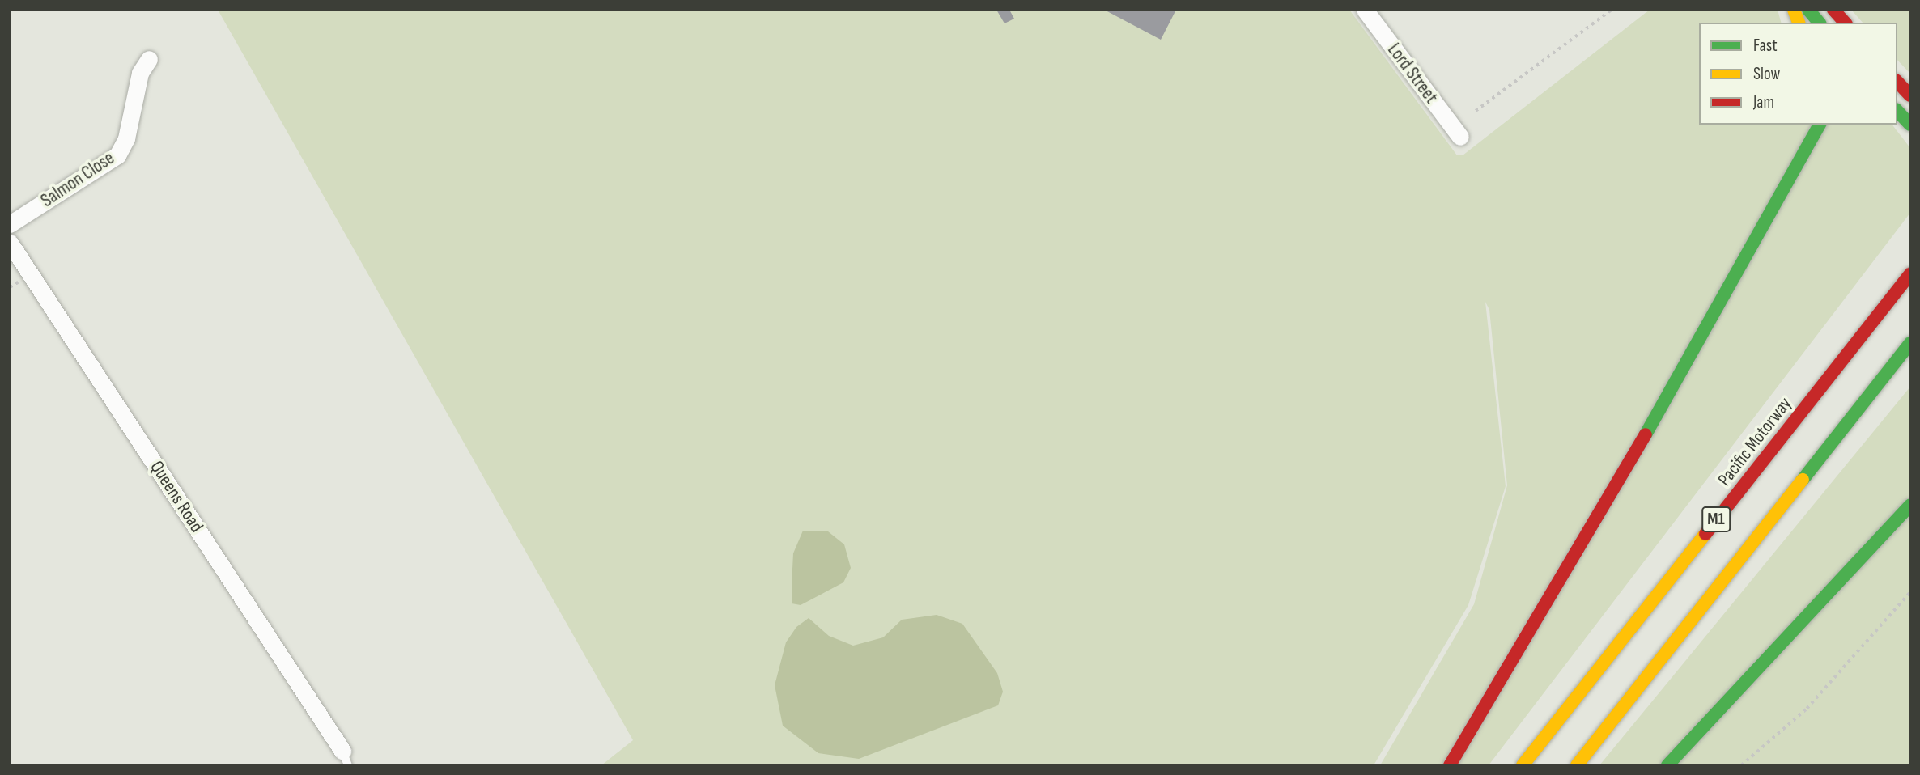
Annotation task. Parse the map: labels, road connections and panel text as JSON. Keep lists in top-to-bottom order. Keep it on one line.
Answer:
{"streets":{"main road":["Pacific Motorway","M1"],"street":["Lord Street","Salmon Close","Queens Road"]},"legend":["Fast","Slow","Jam"]}
